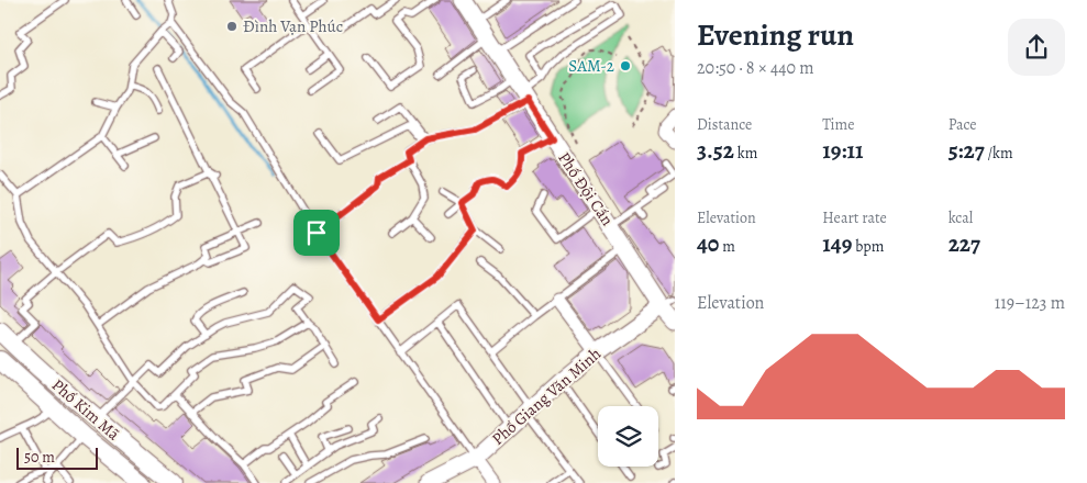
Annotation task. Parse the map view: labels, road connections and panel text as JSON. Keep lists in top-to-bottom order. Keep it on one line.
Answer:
{"streets":{"main road":["Phố Kim Mã"],"street":["Phố Đội Cấn","Phố Giang Văn Minh"]},"crossings":[["Phố Đội Cấn","Phố Giang Văn Minh"]],"places":["Đình Vạn Phúc","SAM-2"],"scale_bar":"50 m","page":{"heading":["Evening run","20:50 · 8 × 440 m"],"stats":[["Distance","3.52 km"],["Time","19:11"],["Pace","5:27 /km"],["Elevation","40 m"],["Heart rate","149 bpm"],["kcal","227"]],"chart":["Elevation","119–123 m"],"scale":"50 m"}}
